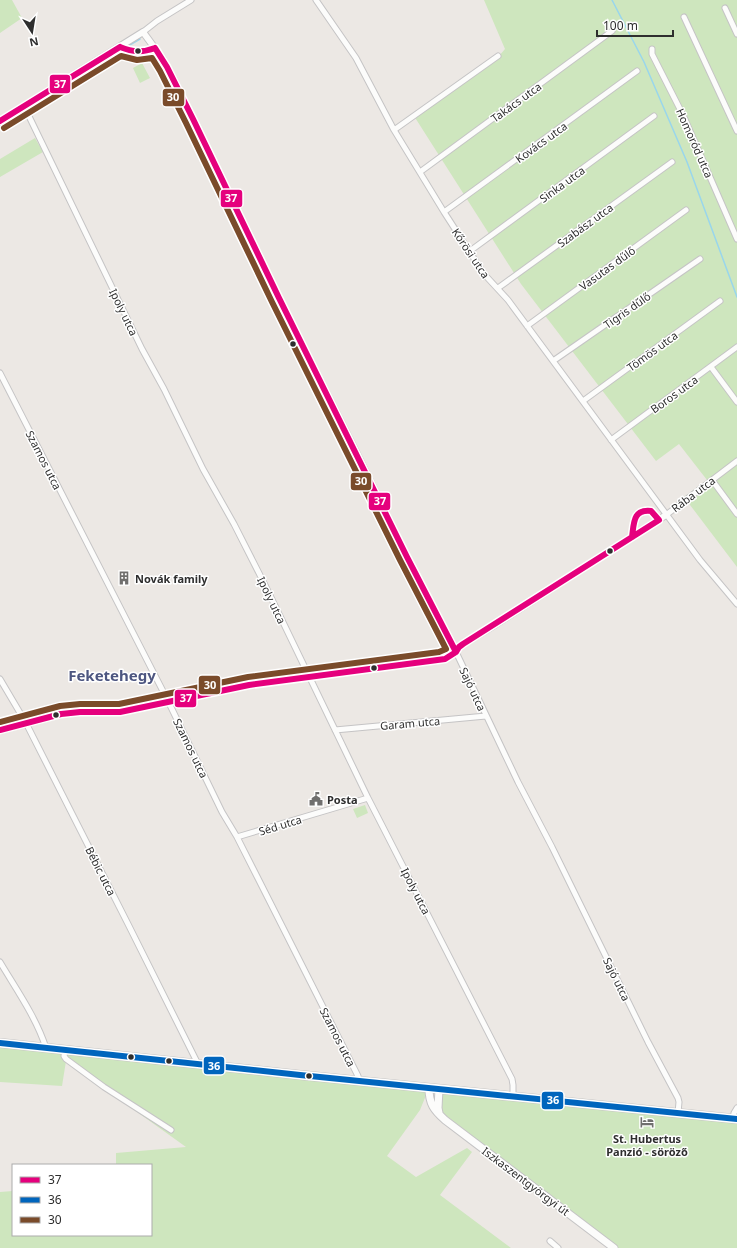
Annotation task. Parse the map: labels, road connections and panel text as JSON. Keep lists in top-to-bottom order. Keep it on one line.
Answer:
{"streets":{"main road":["Iszkaszentgyörgyi út"],"street":["Takács utca","Kovács utca","Homoród utca","Sinka utca","Szabász utca","Kőrösi utca","Vasutas dűlő","Tigris dűlő","Ipoly utca","Tömös utca","Boros utca","Szamos utca","Rába utca","Sajó utca","Garam utca","Séd utca","Bébic utca"]},"crossings":[["Takács utca","Kőrösi utca"],["Kovács utca","Kőrösi utca"],["Sinka utca","Kőrösi utca"],["Szabász utca","Kőrösi utca"],["Kőrösi utca","Vasutas dűlő"],["Kőrösi utca","Tigris dűlő"],["Kőrösi utca","Tömös utca"],["Kőrösi utca","Boros utca"],["Kőrösi utca","Rába utca"],["Ipoly utca","Rába utca"],["Ipoly utca","Garam utca"],["Ipoly utca","Séd utca"],["Szamos utca","Rába utca"],["Szamos utca","Séd utca"],["Rába utca","Sajó utca"],["Rába utca","Bébic utca"],["Sajó utca","Garam utca"]],"districts":["Feketehegy"],"places":{"building":["Novák family"],"public building":["Posta"],"hotel":["St. Hubertus Panzió - söröző"]},"lines":["transit line 37","transit line 30","transit line 36"],"legend":["37","36","30"],"scale_bar":"100 m","north":"bottom"}
